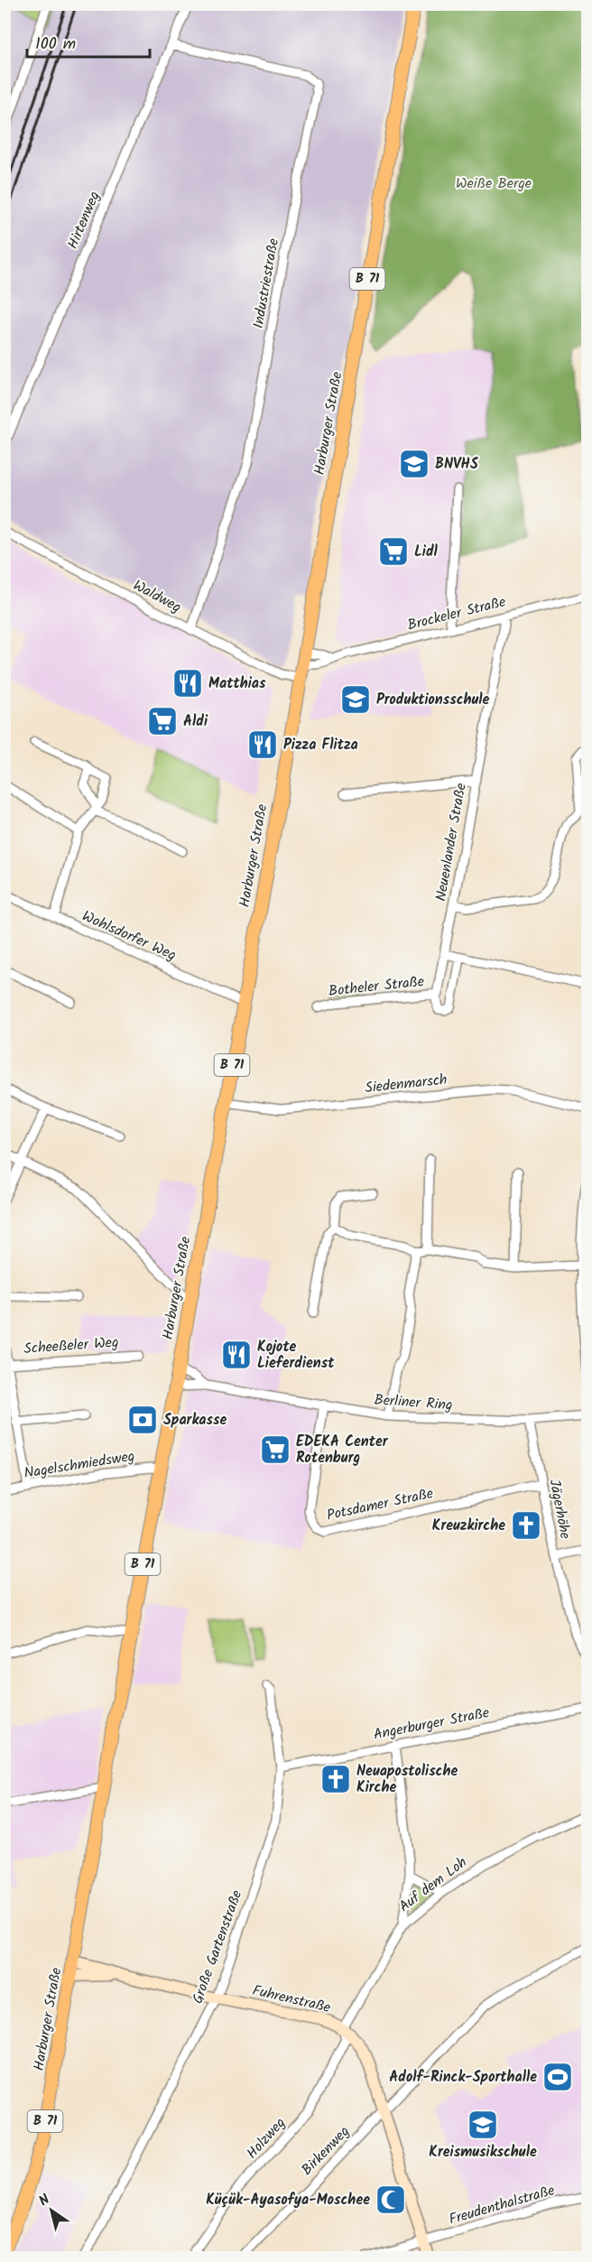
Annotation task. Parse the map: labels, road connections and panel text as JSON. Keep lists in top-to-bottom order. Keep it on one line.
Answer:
{"streets":{"main road":["B 71","Harburger Straße"],"street":["Hirtenweg","Industriestraße","Waldweg","Brockeler Straße","Neuenlander Straße","Wohlsdorfer Weg","Botheler Straße","Siedenmarsch","Scheeßeler Weg","Berliner Ring","Nagelschmiedsweg","Potsdamer Straße","Jägerhöhe","Angerburger Straße","Auf dem Loh","Große Gartenstraße","Fuhrenstraße","Holzweg","Birkenweg","Freudenthalstraße"]},"crossings":[["Hirtenweg","Industriestraße"],["Industriestraße","Waldweg"],["Harburger Straße","Waldweg"],["Harburger Straße","Brockeler Straße"],["Harburger Straße","Wohlsdorfer Weg"],["Harburger Straße","Siedenmarsch"],["Harburger Straße","Berliner Ring"],["Harburger Straße","Nagelschmiedsweg"],["Harburger Straße","Fuhrenstraße"],["Brockeler Straße","Neuenlander Straße"],["Neuenlander Straße","Botheler Straße"],["Scheeßeler Weg","Nagelschmiedsweg"],["Berliner Ring","Potsdamer Straße"],["Berliner Ring","Jägerhöhe"],["Potsdamer Straße","Jägerhöhe"],["Angerburger Straße","Große Gartenstraße"],["Auf dem Loh","Fuhrenstraße"],["Auf dem Loh","Holzweg"],["Große Gartenstraße","Fuhrenstraße"],["Fuhrenstraße","Holzweg"],["Fuhrenstraße","Birkenweg"],["Fuhrenstraße","Freudenthalstraße"]],"parks":["Weiße Berge"],"places":{"school or university":["BNVHS","Produktionsschule","Kreismusikschule"],"supermarket":["Lidl","Aldi","EDEKA Center Rotenburg"],"restaurant":["Matthias","Pizza Flitza","Kojote Lieferdienst"],"bank":["Sparkasse"],"church":["Kreuzkirche","Neuapostolische Kirche"],"sports":["Adolf-Rinck-Sporthalle"],"mosque":["Küçük-Ayasofya-Moschee"]},"scale_bar":"100 m","north":"top left"}
